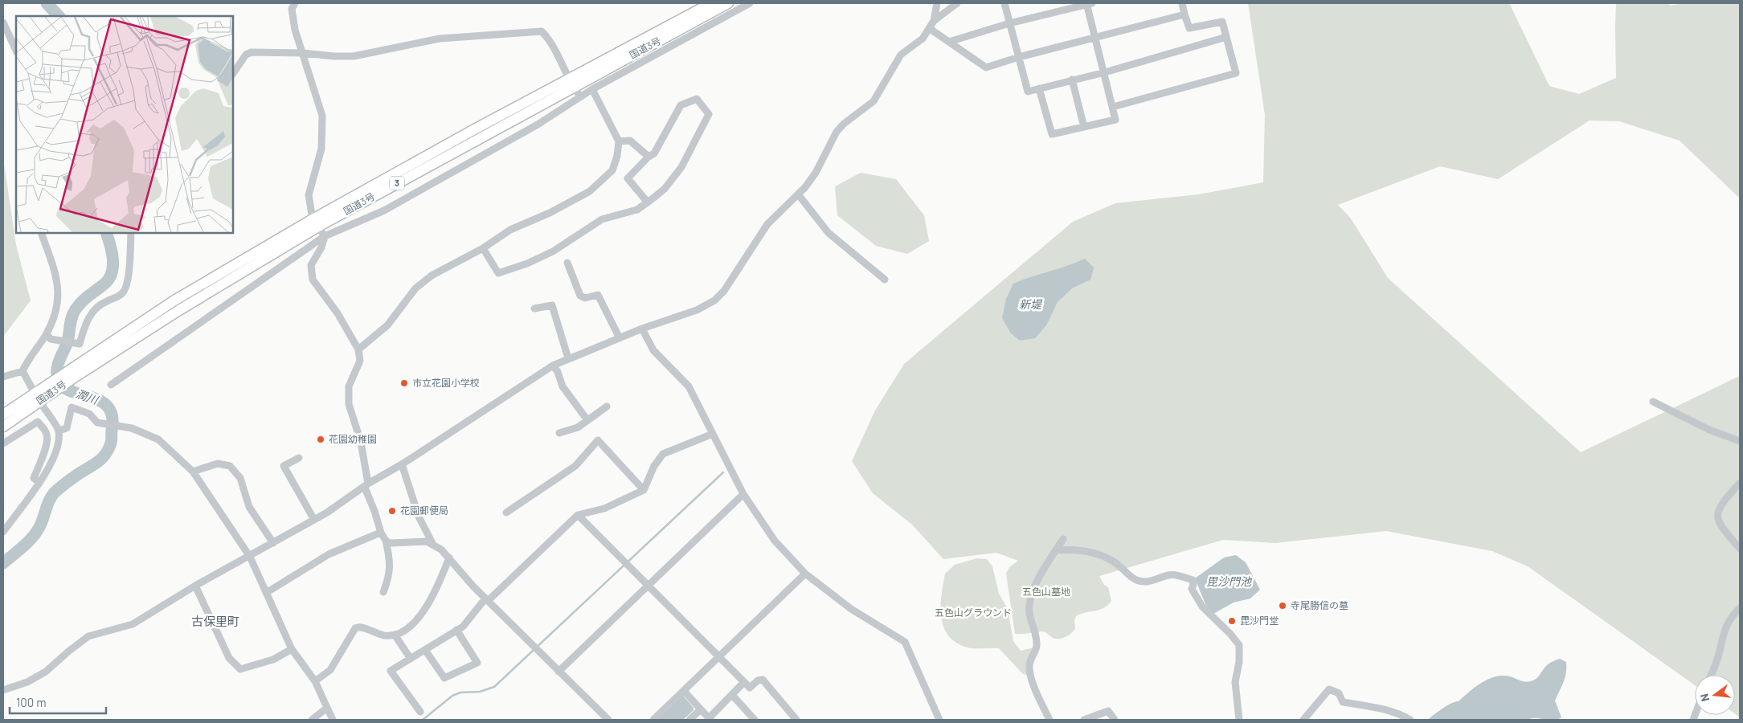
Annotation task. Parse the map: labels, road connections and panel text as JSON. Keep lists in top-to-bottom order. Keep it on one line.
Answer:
{"streets":{"highway":["国道3号","3"]},"districts":["古保里町"],"water":["新堤","潤川","毘沙門池"],"parks":["五色山墓地","五色山グラウンド"],"places":["市立花園小学校","花園幼稚園","花園郵便局","寺尾勝信の墓","毘沙門堂"],"scale_bar":"100 m","north":"left"}
